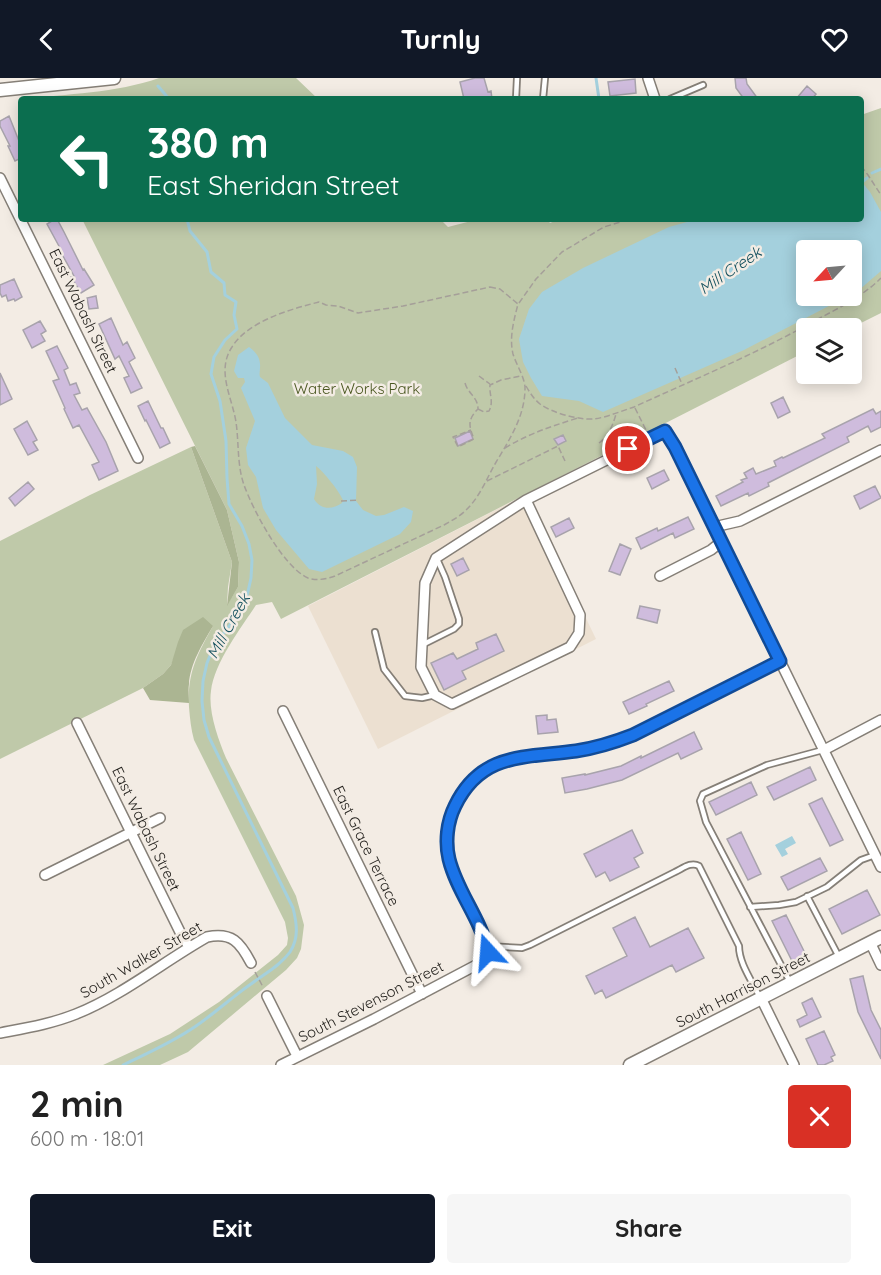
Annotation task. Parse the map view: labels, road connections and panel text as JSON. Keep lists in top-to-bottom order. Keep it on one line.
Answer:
{"streets":{"street":["East Wabash Street","East Grace Terrace","South Walker Street","South Harrison Street","South Stevenson Street"]},"crossings":[["East Wabash Street","South Walker Street"],["East Grace Terrace","South Stevenson Street"]],"water":["Mill Creek"],"parks":["Water Works Park"],"north":"bottom left","page":{"header":"Turnly","turn":["380 m","East Sheridan Street"],"heading":["2 min","600 m · 18:01"],"buttons":["Exit","Share"]}}
